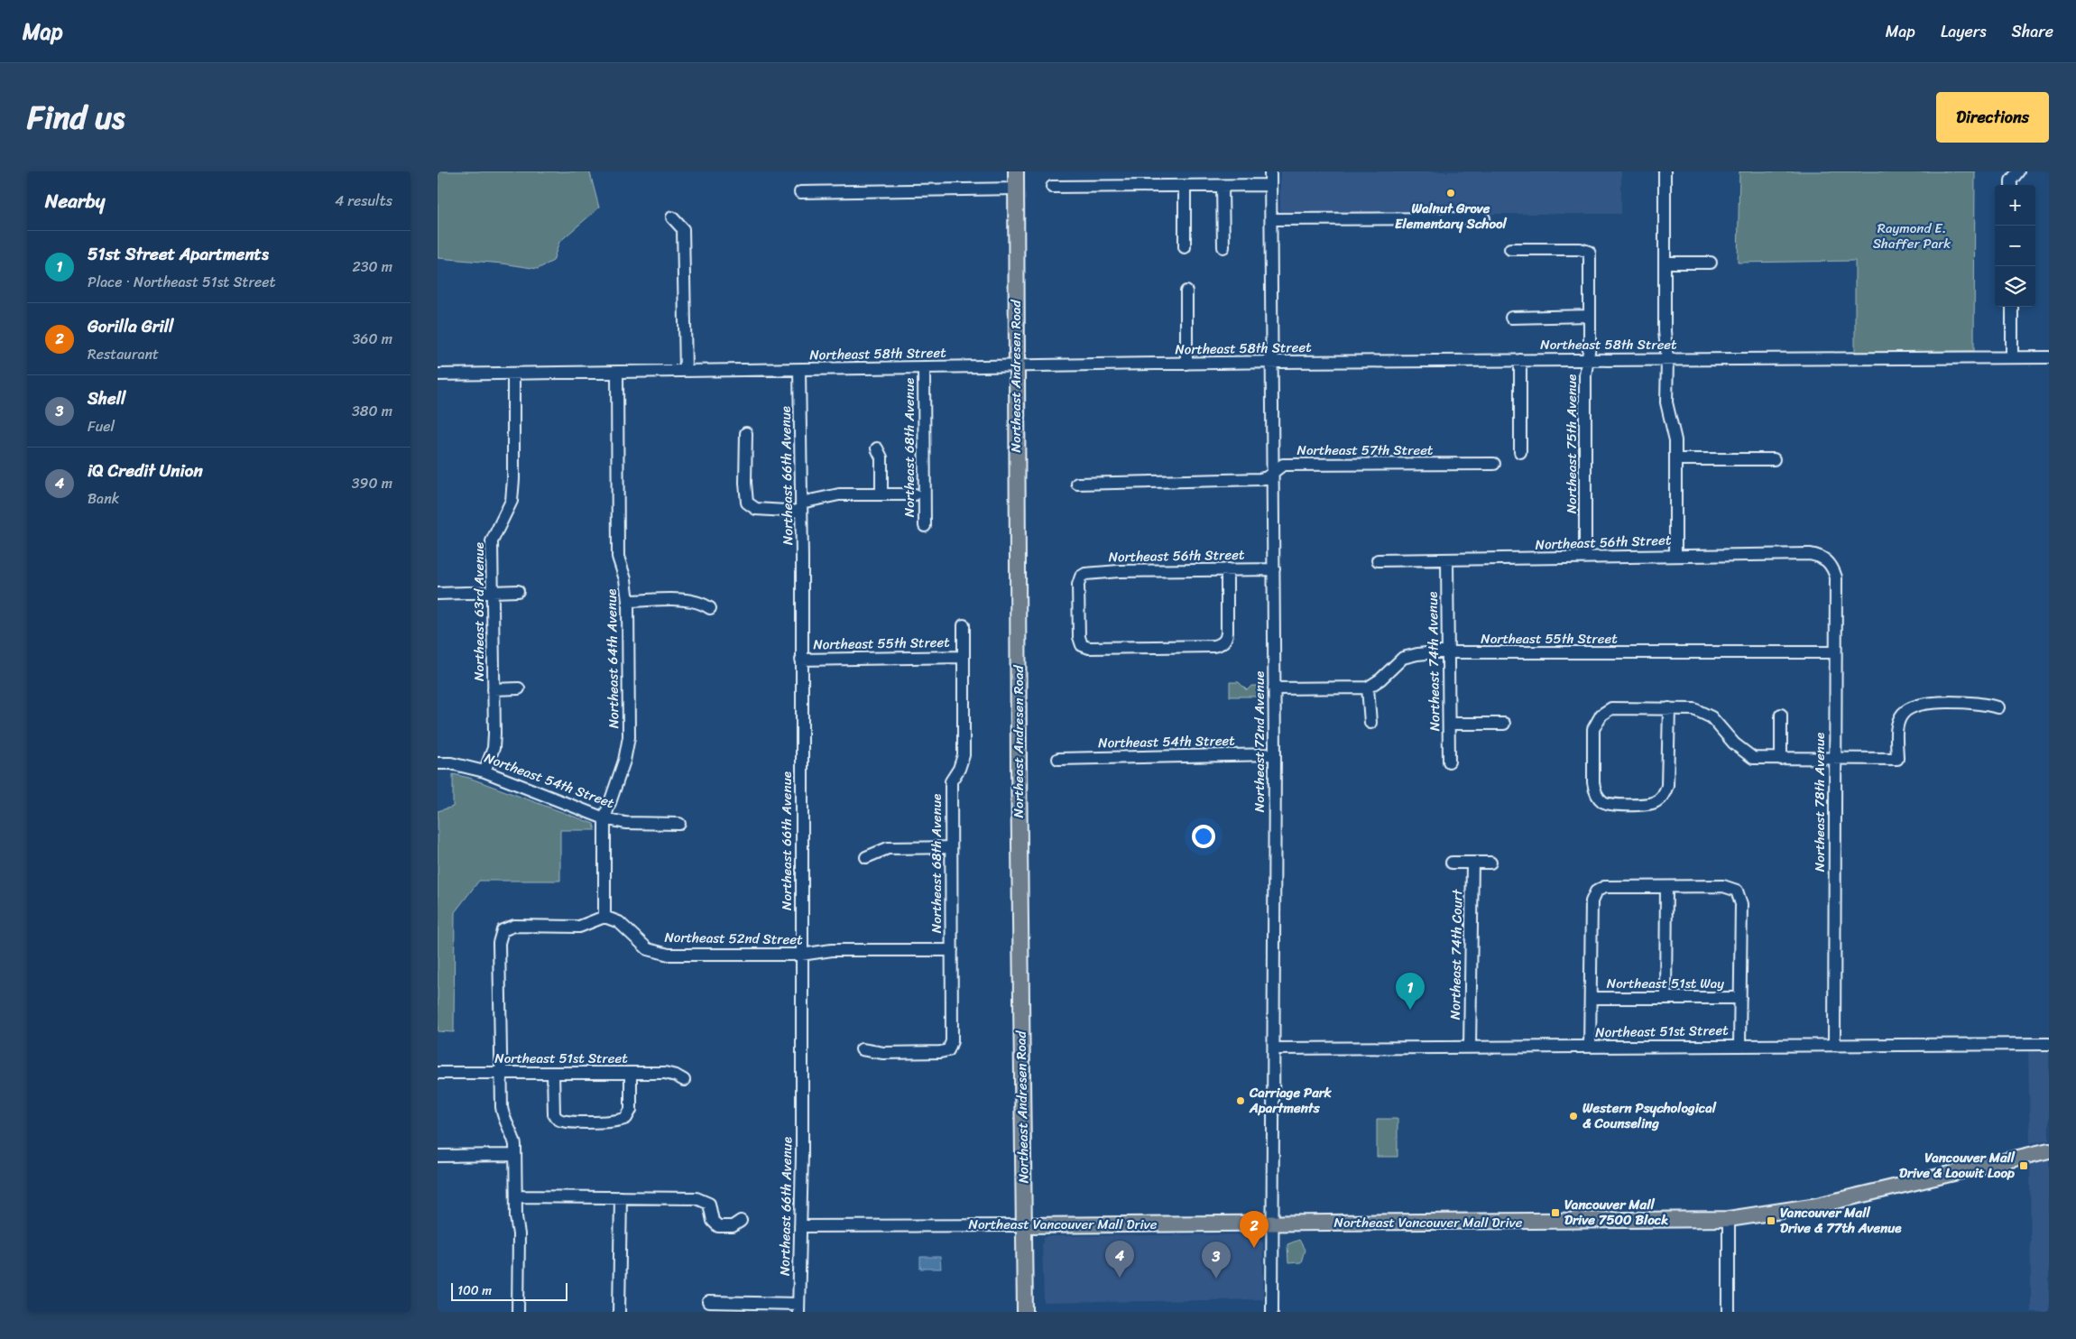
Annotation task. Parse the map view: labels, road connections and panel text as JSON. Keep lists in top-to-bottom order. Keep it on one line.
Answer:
{"streets":{"main road":["Northeast Andresen Road","Northeast Vancouver Mall Drive"],"street":["Northeast 58th Street","Northeast 75th Avenue","Northeast 68th Avenue","Northeast 57th Street","Northeast 66th Avenue","Northeast 56th Street","Northeast 63rd Avenue","Northeast 55th Street","Northeast 64th Avenue","Northeast 74th Avenue","Northeast 54th Street","Northeast 72nd Avenue","Northeast 78th Avenue","Northeast 52nd Street","Northeast 74th Court","Northeast 51st Way","Northeast 51st Street"]},"crossings":[["Northeast 58th Street","Northeast Andresen Road"],["Northeast 58th Street","Northeast 75th Avenue"],["Northeast 58th Street","Northeast 68th Avenue"],["Northeast 58th Street","Northeast 66th Avenue"],["Northeast 58th Street","Northeast 63rd Avenue"],["Northeast 58th Street","Northeast 64th Avenue"],["Northeast 58th Street","Northeast 72nd Avenue"],["Northeast Andresen Road","Northeast Vancouver Mall Drive"],["Northeast 75th Avenue","Northeast 56th Street"],["Northeast 68th Avenue","Northeast 55th Street"],["Northeast 68th Avenue","Northeast 52nd Street"],["Northeast 57th Street","Northeast 72nd Avenue"],["Northeast 66th Avenue","Northeast 55th Street"],["Northeast 66th Avenue","Northeast 52nd Street"],["Northeast 66th Avenue","Northeast Vancouver Mall Drive"],["Northeast 56th Street","Northeast 74th Avenue"],["Northeast 56th Street","Northeast 72nd Avenue"],["Northeast 56th Street","Northeast 78th Avenue"],["Northeast 63rd Avenue","Northeast 54th Street"],["Northeast 55th Street","Northeast 74th Avenue"],["Northeast 55th Street","Northeast 78th Avenue"],["Northeast 64th Avenue","Northeast 54th Street"],["Northeast 64th Avenue","Northeast 52nd Street"],["Northeast 54th Street","Northeast 72nd Avenue"],["Northeast 72nd Avenue","Northeast 51st Street"],["Northeast 72nd Avenue","Northeast Vancouver Mall Drive"],["Northeast 78th Avenue","Northeast 51st Street"],["Northeast 74th Court","Northeast 51st Street"]],"parks":["Raymond E. Shaffer Park"],"places":{"other":["Walnut Grove Elementary School","Carriage Park Apartments","Western Psychological & Counseling"],"transit":["Vancouver Mall Drive & Loowit Loop","Vancouver Mall Drive 7500 Block","Vancouver Mall Drive & 77th Avenue"]},"scale_bar":"100 m","page":{"header":"Map","nav":["Map","Layers","Share"],"title":"Find us","buttons":"Directions","heading":["Nearby","4 results"],"map_buttons":["+","−"],"list":[{"mark":"1","name":"51st Street Apartments","note":"Place · Northeast 51st Street","value":"230 m"},{"mark":"2","name":"Gorilla Grill","note":"Restaurant","value":"360 m"},{"mark":"3","name":"Shell","note":"Fuel","value":"380 m"},{"mark":"4","name":"iQ Credit Union","note":"Bank","value":"390 m"}],"pins":["1","2","4","3"],"scale":"100 m"}}
